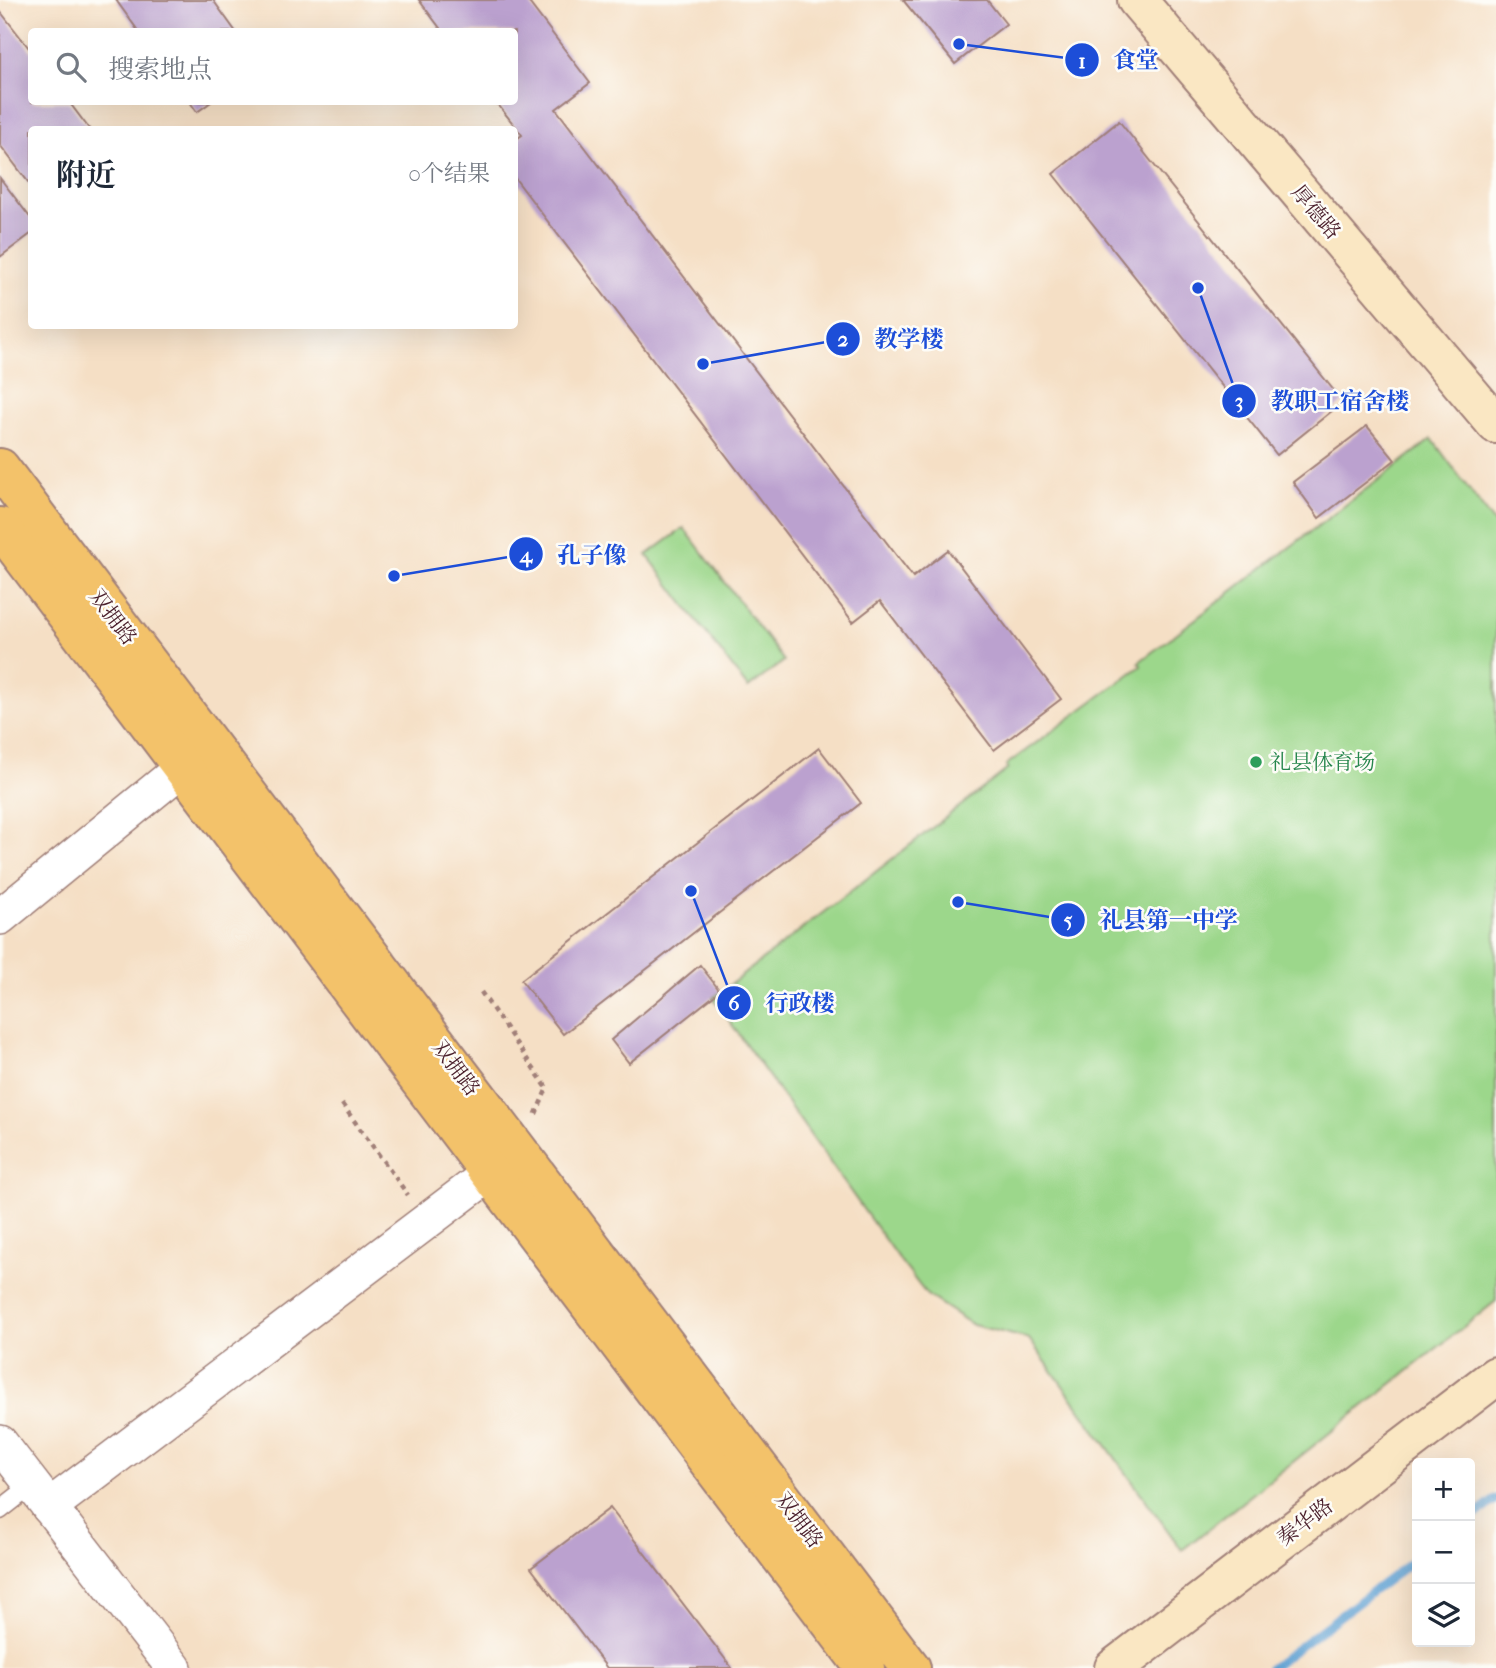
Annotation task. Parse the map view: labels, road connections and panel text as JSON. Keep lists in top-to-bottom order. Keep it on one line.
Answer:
{"streets":{"highway":["双拥路"],"street":["厚德路","秦华路"]},"places":["食堂","教职工宿舍楼","教学楼","孔子像","礼县体育场","行政楼","礼县第一中学"],"page":{"search":"搜索地点","heading":["附近","0个结果"],"map_buttons":["+","−"]}}
